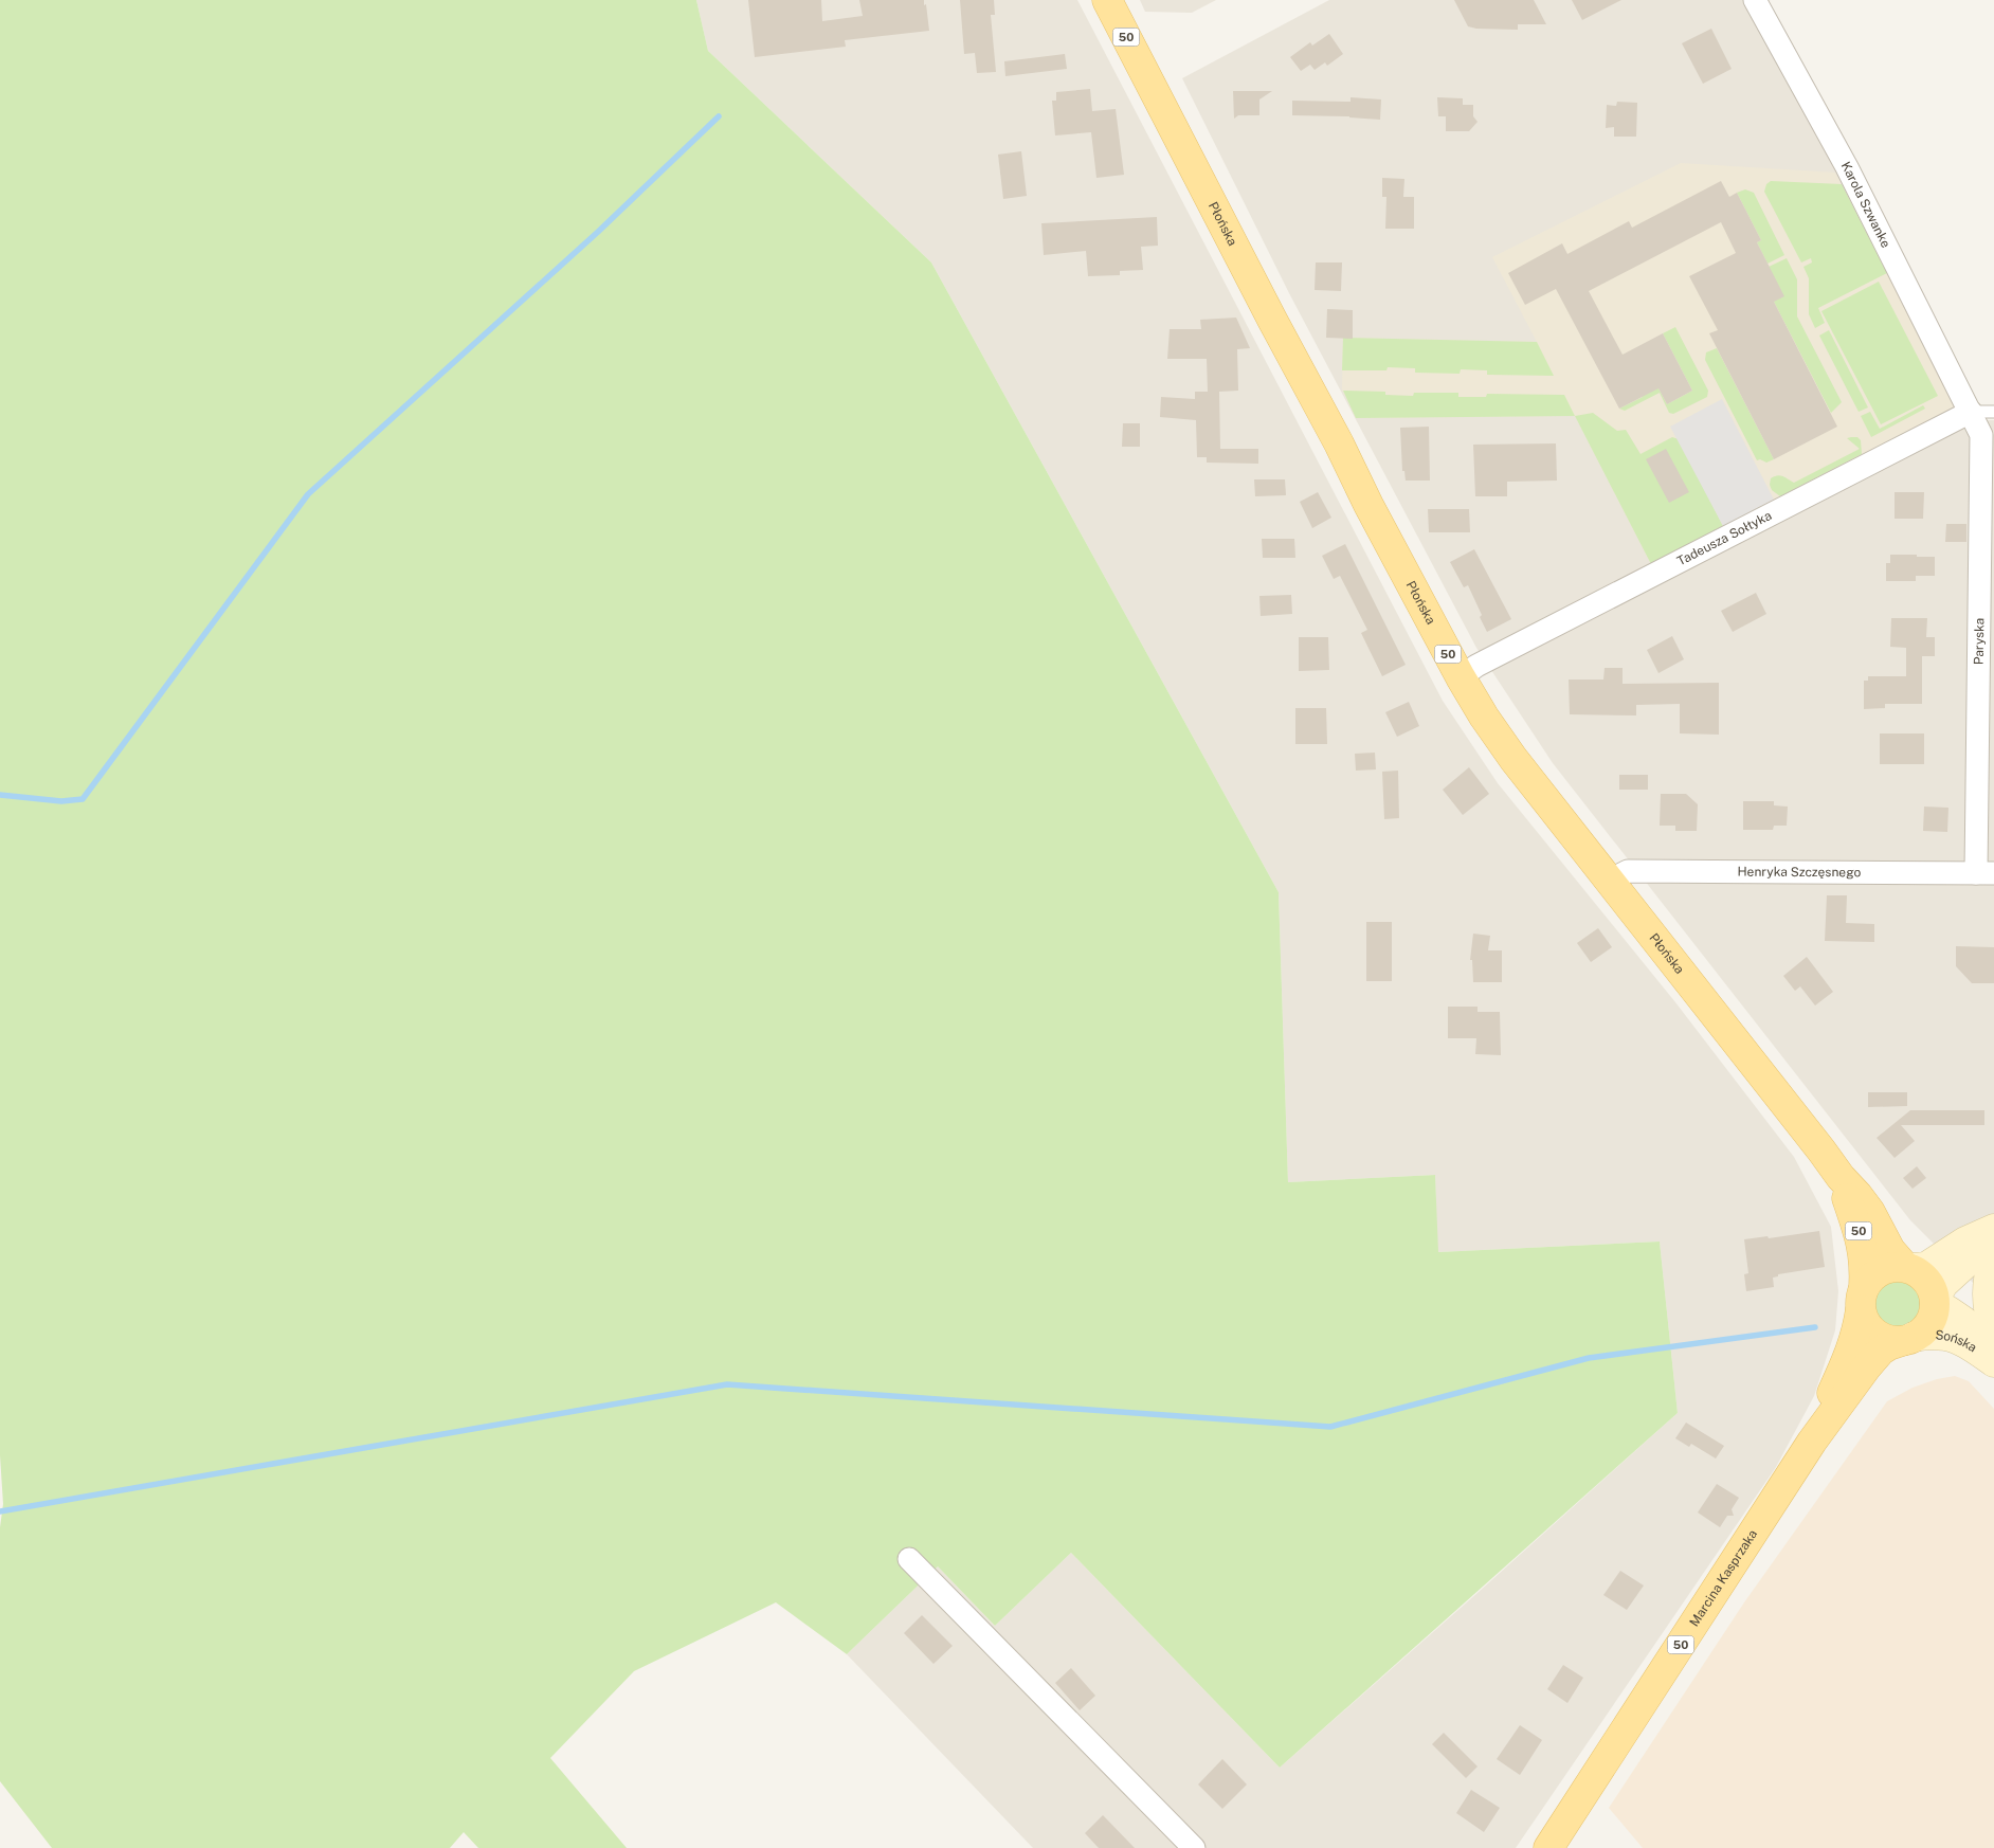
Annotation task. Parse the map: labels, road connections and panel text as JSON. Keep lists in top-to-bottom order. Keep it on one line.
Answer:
{"streets":{"main road":["50","Płońska","Sońska","Marcina Kasprzaka"],"street":["Karola Szwanke","Tadeusza Sołtyka","Paryska","Henryka Szczęsnego"]},"crossings":[["Karola Szwanke","Tadeusza Sołtyka"],["Karola Szwanke","Paryska"],["Płońska","Tadeusza Sołtyka"],["Płońska","Henryka Szczęsnego"],["Płońska","Sońska"],["Płońska","Marcina Kasprzaka"],["Tadeusza Sołtyka","Paryska"],["Paryska","Henryka Szczęsnego"],["Sońska","Marcina Kasprzaka"]]}
